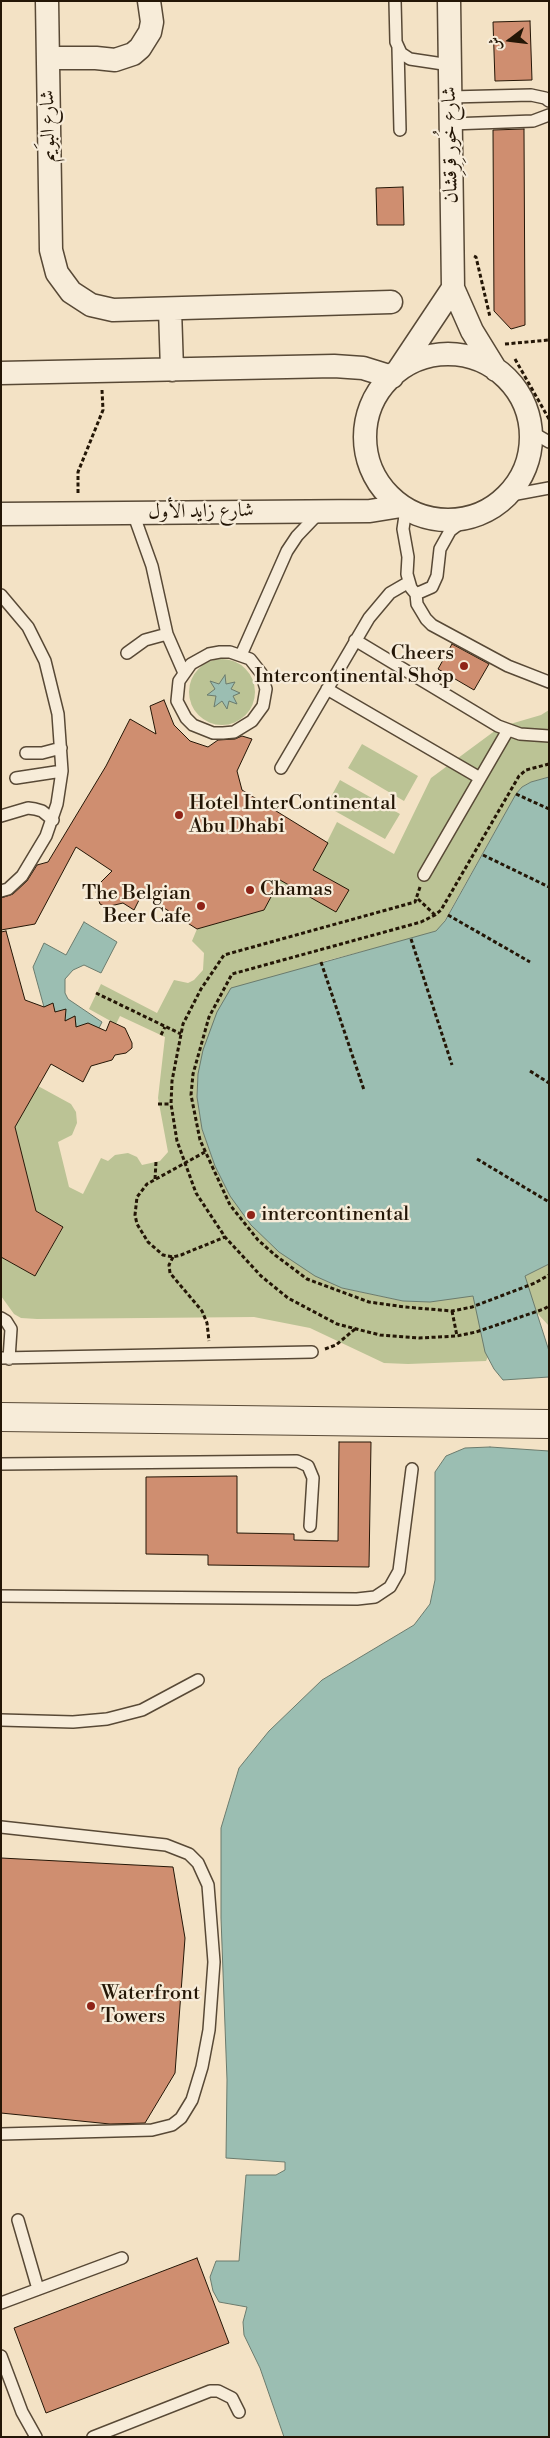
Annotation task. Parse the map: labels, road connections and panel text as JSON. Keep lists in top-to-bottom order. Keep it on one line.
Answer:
{"streets":{"street":["شارع البوَيم","شارع خُور قِرقِشان","شارع زايد الأول"]},"crossings":[["شارع خُور قِرقِشان","شارع زايد الأول"]],"places":["Cheers Intercontinental Shop","Hotel InterContinental Abu Dhabi","Chamas","The Belgian Beer Cafe","intercontinental","Waterfront Towers"],"north":"left"}
